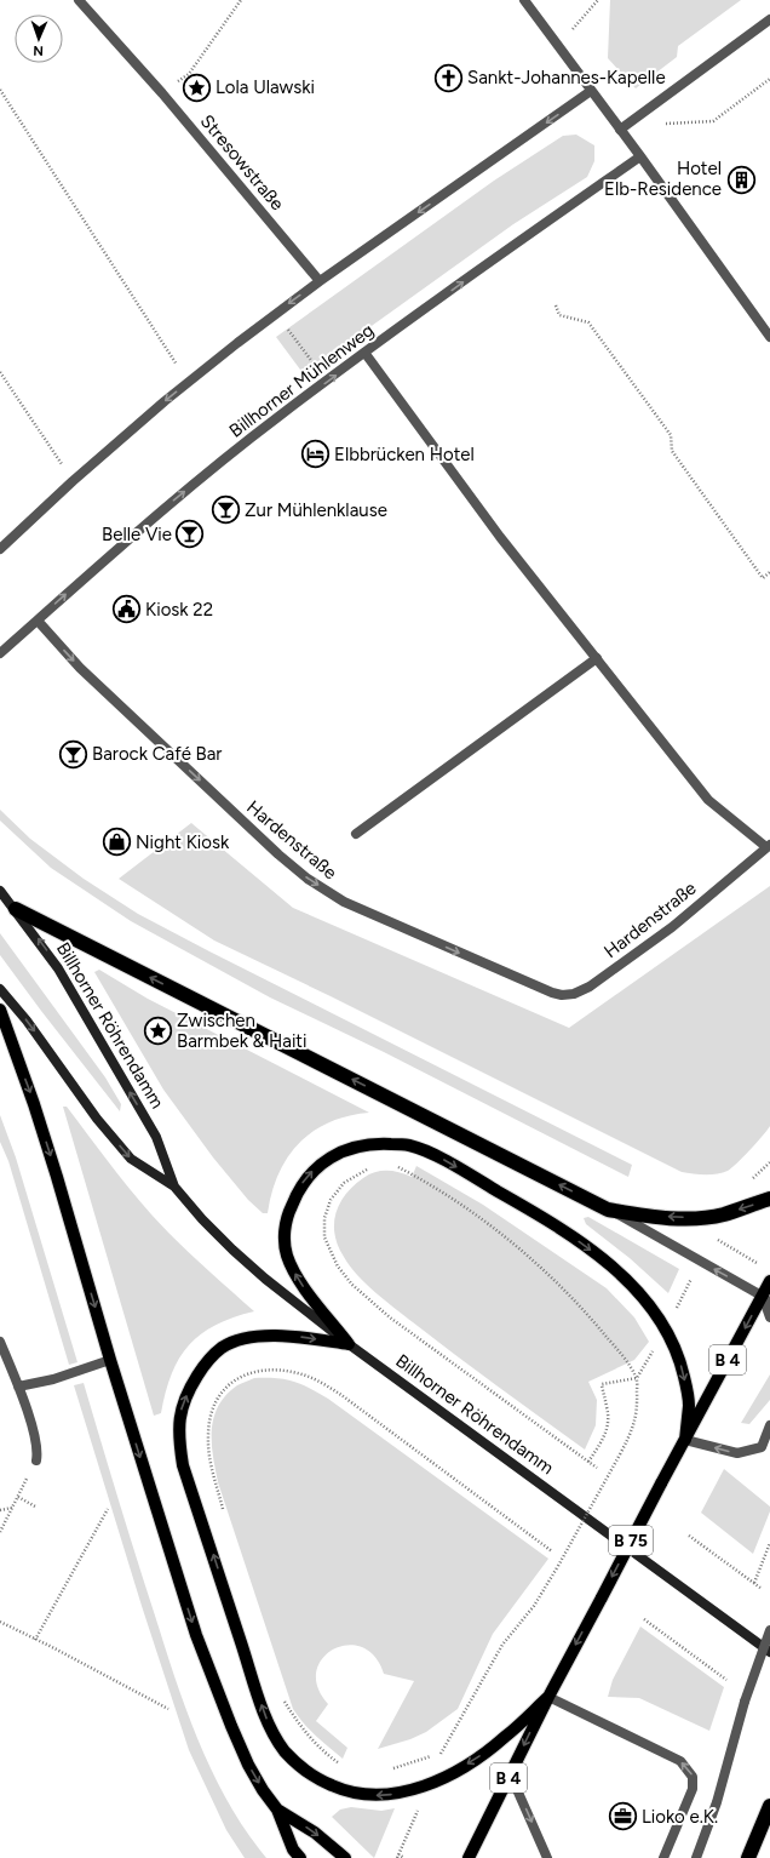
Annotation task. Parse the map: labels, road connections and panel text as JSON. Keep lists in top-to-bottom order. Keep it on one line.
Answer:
{"streets":{"main road":["B 4","B 75"],"street":["Stresowstraße","Billhorner Mühlenweg","Hardenstraße","Billhorner Röhrendamm"]},"crossings":[["Billhorner Mühlenweg","Hardenstraße"],["B 4","B 75"]],"one_way":["Hardenstraße"],"places":{"church":["Sankt-Johannes-Kapelle"],"place":["Lola Ulawski","Zwischen Barmbek & Haiti"],"building":["Hotel Elb-Residence"],"hotel":["Elbbrücken Hotel"],"bar":["Zur Mühlenklause","Belle Vie","Barock Café Bar"],"public building":["Kiosk 22"],"shop":["Night Kiosk"],"office":["Lioko e.K."]},"north":"bottom"}
